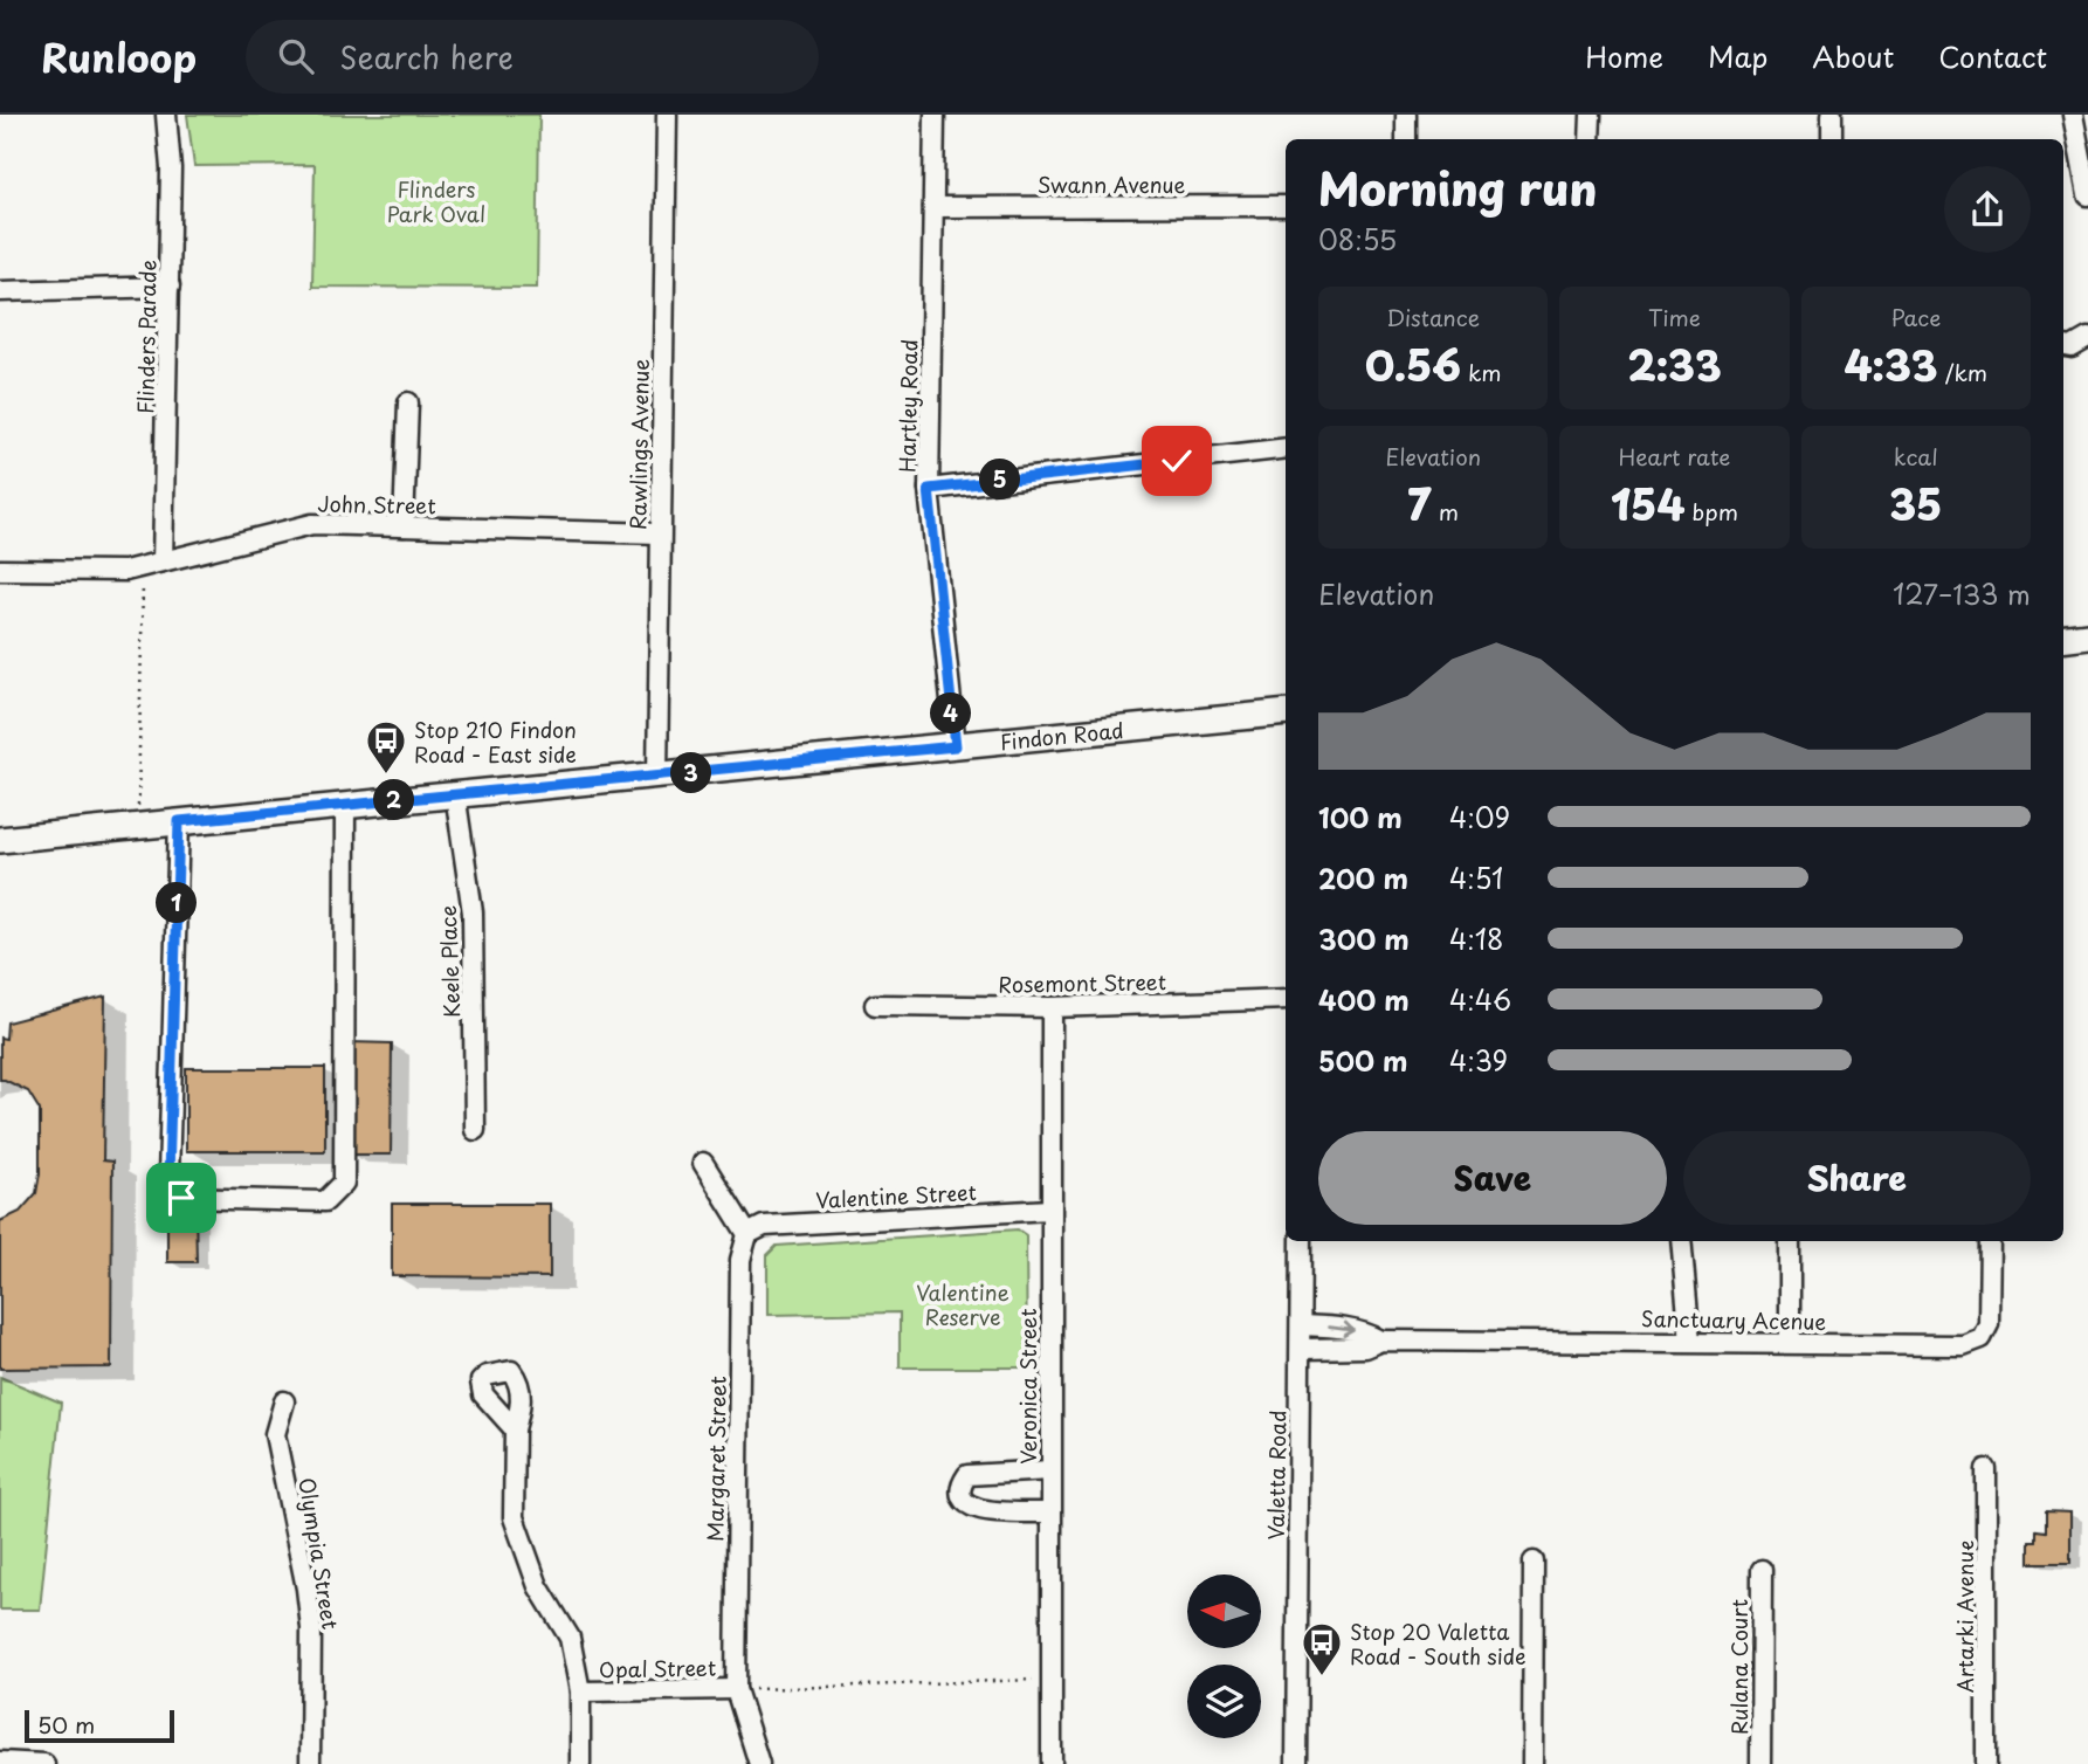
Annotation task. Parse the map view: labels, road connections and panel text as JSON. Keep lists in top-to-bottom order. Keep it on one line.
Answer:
{"streets":{"main road":["Findon Road"],"street":["Swann Avenue","Flinders Parade","Hartley Road","Rawlings Avenue","John Street","Keele Place","Rosemont Street","Valentine Street","Sanctuary Acenue","Veronica Street","Margaret Street","Valetta Road","Olympia Street","Artarki Avenue","Rulana Court","Opal Street"]},"crossings":[["Swann Avenue","Hartley Road"],["Flinders Parade","John Street"],["Hartley Road","Findon Road"],["Rawlings Avenue","John Street"],["Rawlings Avenue","Findon Road"],["Findon Road","Keele Place"],["Rosemont Street","Veronica Street"],["Valentine Street","Veronica Street"],["Valentine Street","Margaret Street"],["Sanctuary Acenue","Valetta Road"],["Margaret Street","Opal Street"]],"parks":["Flinders Park Oval","Valentine Reserve"],"places":{"bus stop":["Stop 210 Findon Road - East side","Stop 20 Valetta Road - South side"]},"scale_bar":"50 m","north":"left","page":{"header":"Runloop","search":"Search here","nav":["Home","Map","About","Contact"],"heading":["Morning run","08:55"],"stats":[["Distance","0.56 km"],["Time","2:33"],["Pace","4:33 /km"],["Elevation","7 m"],["Heart rate","154 bpm"],["kcal","35"]],"pins":["5","4","3","2","1"],"chart":["Elevation","127–133 m"],"list":[{"name":"100 m","note":"4:09"},{"name":"200 m","note":"4:51"},{"name":"300 m","note":"4:18"},{"name":"400 m","note":"4:46"},{"name":"500 m","note":"4:39"}],"buttons":["Save","Share"],"scale":"50 m"}}
